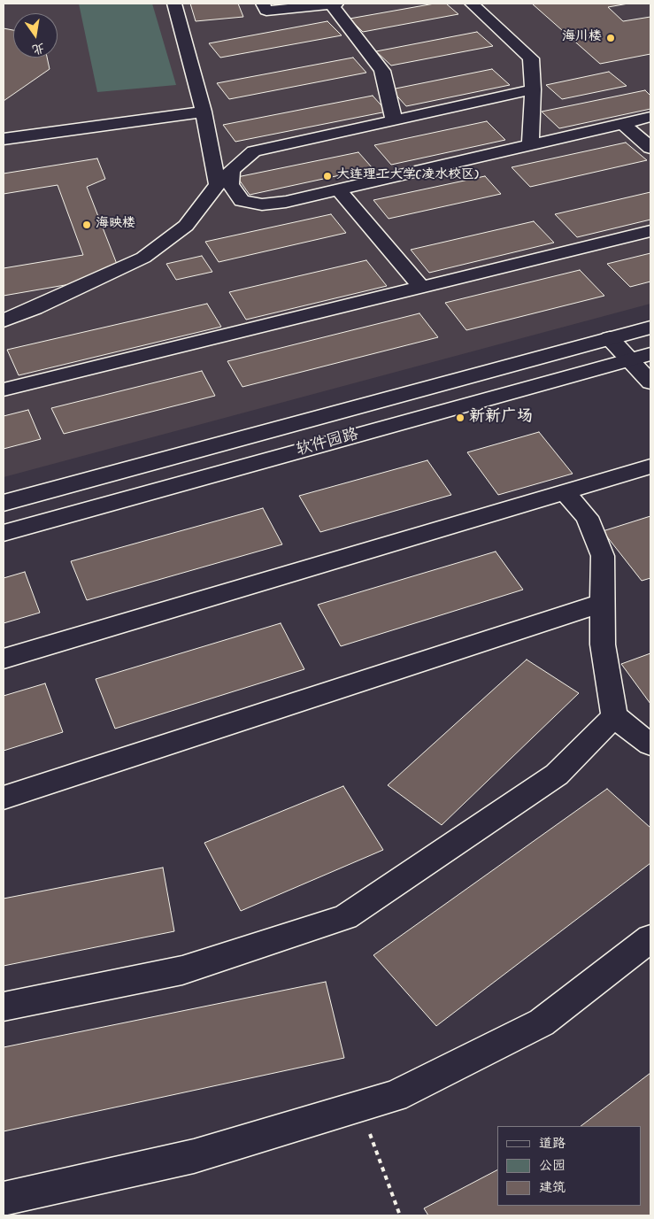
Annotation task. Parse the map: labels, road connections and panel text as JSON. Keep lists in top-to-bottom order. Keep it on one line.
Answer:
{"streets":{"street":["软件园路"]},"places":["海川楼","大连理工大学(凌水校区)","海映楼","新新广场"],"legend":["道路","公园","建筑"],"north":"bottom"}
